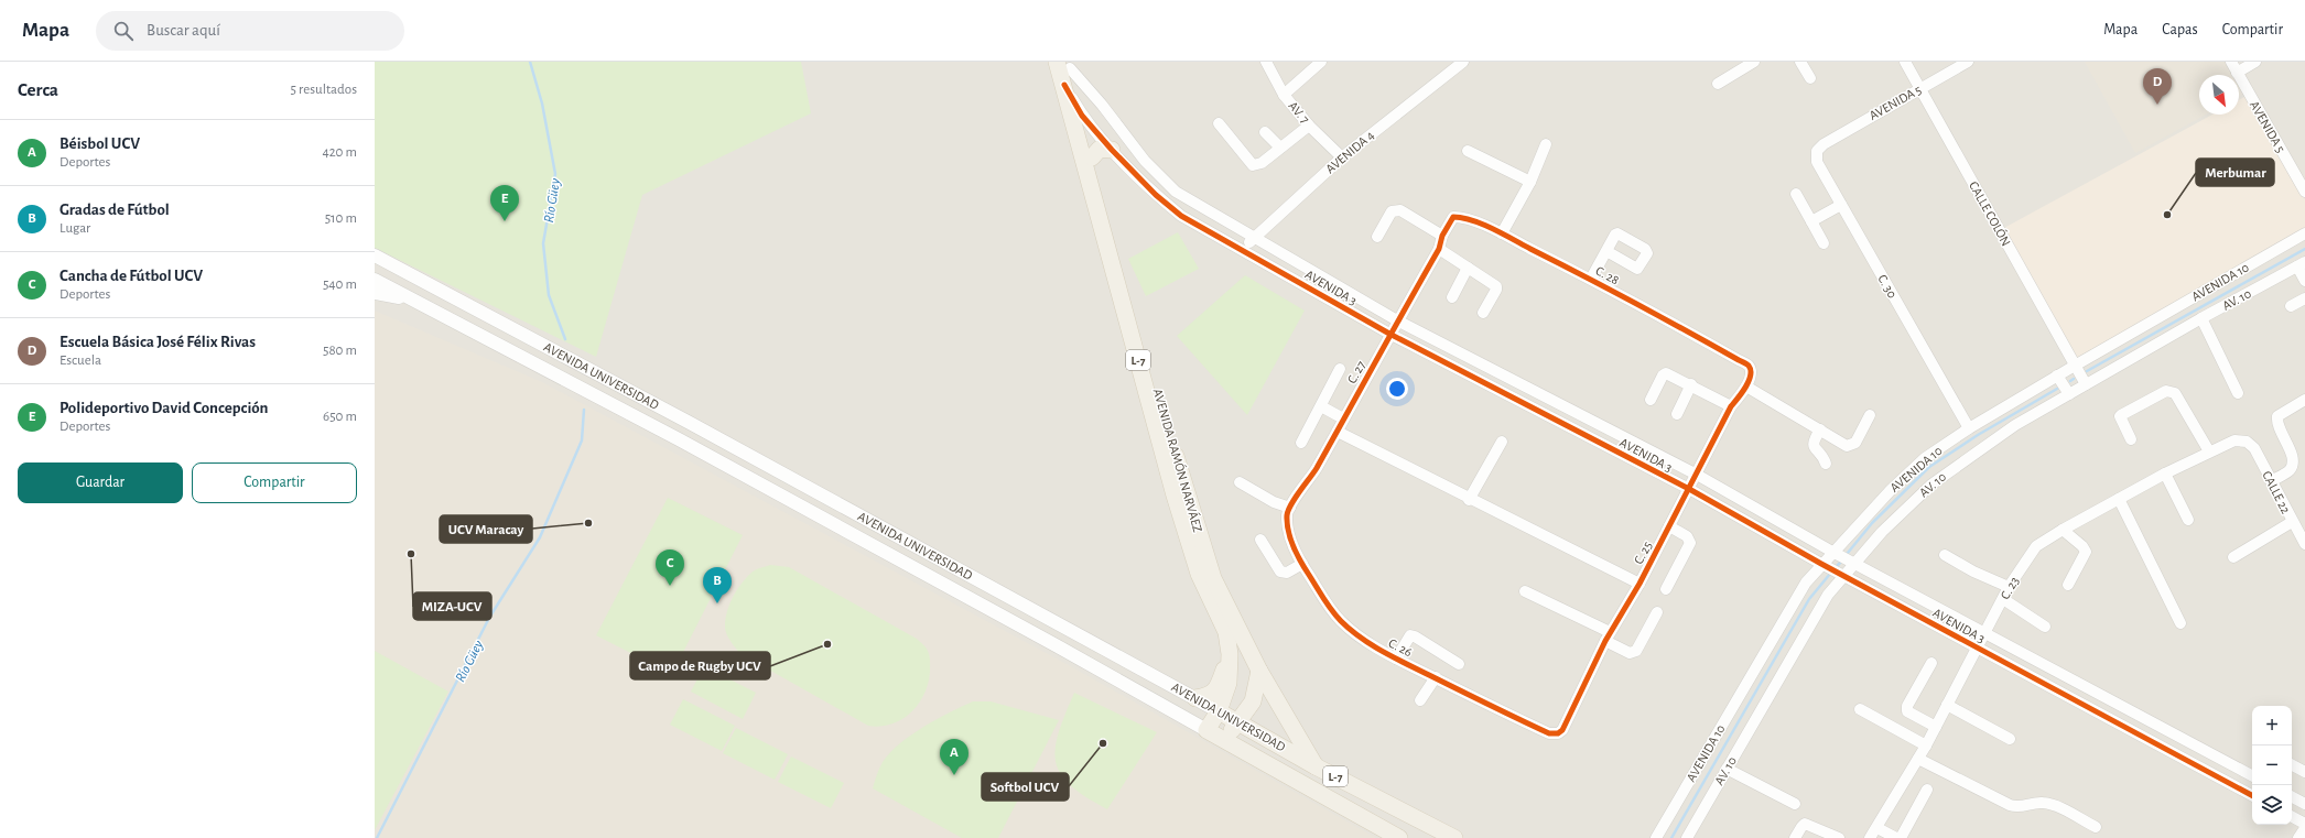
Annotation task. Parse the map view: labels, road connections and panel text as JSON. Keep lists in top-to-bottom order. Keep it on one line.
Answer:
{"streets":{"main road":["L-7","AVENIDA UNIVERSIDAD","AVENIDA RAMÓN NARVÁEZ"],"street":["AVENIDA 5","AV. 7","AVENIDA 4","CALLE COLÓN","C. 28","AVENIDA 10","C. 30","AVENIDA 3","AV. 10","C. 27","CALLE 22","C. 25","C. 23","C. 26"]},"crossings":[["AVENIDA 5","CALLE COLÓN"],["AVENIDA 5","C. 30"],["AV. 7","AVENIDA 4"],["AVENIDA 4","AVENIDA 3"],["CALLE COLÓN","AVENIDA 10"],["CALLE COLÓN","AV. 10"],["C. 28","C. 27"],["C. 28","C. 25"],["AVENIDA 10","C. 30"],["AVENIDA 10","AVENIDA 3"],["AVENIDA 3","AV. 10"],["AVENIDA 3","C. 27"],["AVENIDA 3","AVENIDA RAMÓN NARVÁEZ"],["AVENIDA 3","C. 25"],["AVENIDA 3","C. 23"],["C. 27","C. 26"],["AVENIDA UNIVERSIDAD","AVENIDA RAMÓN NARVÁEZ"],["CALLE 22","C. 23"],["C. 25","C. 26"]],"water":["Río Güey"],"places":["Merbumar","UCV Maracay","MIZA-UCV","Campo de Rugby UCV","Softbol UCV"],"north":"bottom right","page":{"header":"Mapa","search":"Buscar aquí","nav":["Mapa","Capas","Compartir"],"heading":["Cerca","5 resultados"],"pins":["D","E","C","B","A"],"list":[{"mark":"A","name":"Béisbol UCV","note":"Deportes","value":"420 m"},{"mark":"B","name":"Gradas de Fútbol","note":"Lugar","value":"510 m"},{"mark":"C","name":"Cancha de Fútbol UCV","note":"Deportes","value":"540 m"},{"mark":"D","name":"Escuela Básica José Félix Rivas","note":"Escuela","value":"580 m"},{"mark":"E","name":"Polideportivo David Concepción","note":"Deportes","value":"650 m"}],"buttons":["Guardar","Compartir"],"map_buttons":["+","−"]}}
